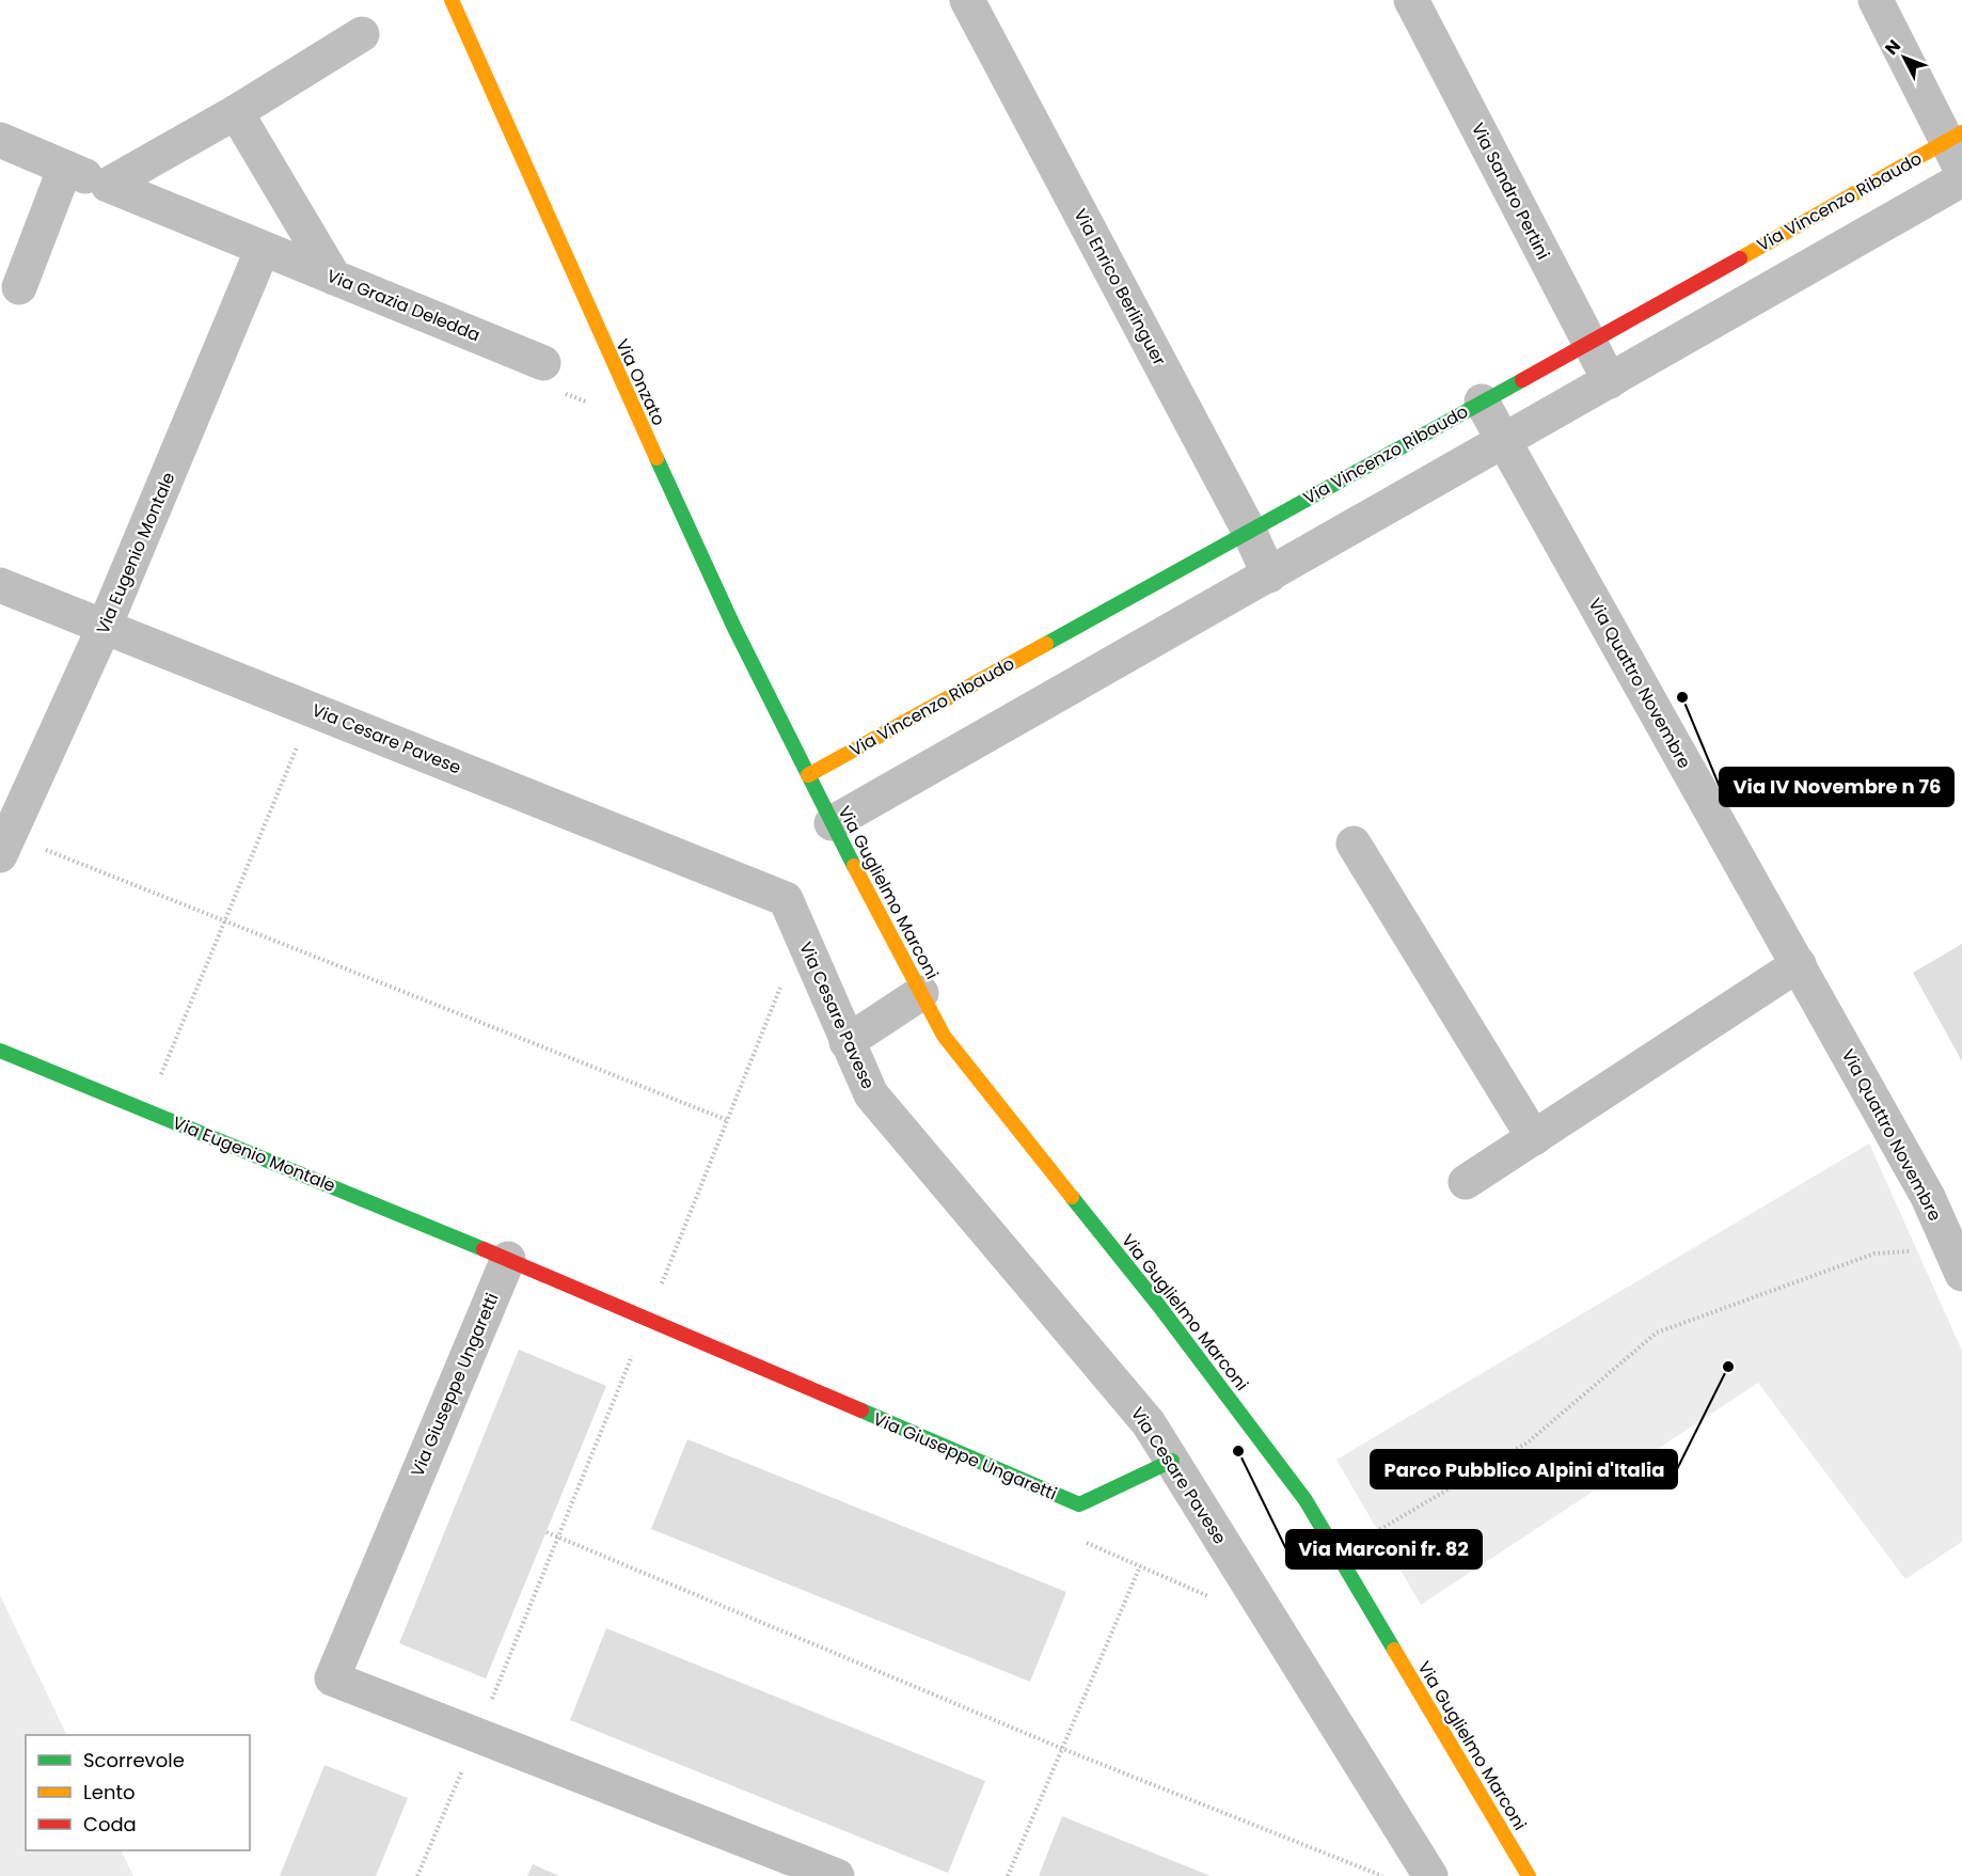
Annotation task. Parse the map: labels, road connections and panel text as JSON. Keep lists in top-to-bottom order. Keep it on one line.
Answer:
{"streets":{"street":["Via Sandro Pertini","Via Vincenzo Ribaudo","Via Enrico Berlinguer","Via Grazia Deledda","Via Onzato","Via Eugenio Montale","Via Quattro Novembre","Via Cesare Pavese","Via Guglielmo Marconi","Via Giuseppe Ungaretti"]},"crossings":[["Via Sandro Pertini","Via Vincenzo Ribaudo"],["Via Vincenzo Ribaudo","Via Enrico Berlinguer"],["Via Vincenzo Ribaudo","Via Onzato"],["Via Vincenzo Ribaudo","Via Quattro Novembre"],["Via Vincenzo Ribaudo","Via Guglielmo Marconi"],["Via Grazia Deledda","Via Eugenio Montale"],["Via Onzato","Via Guglielmo Marconi"],["Via Eugenio Montale","Via Cesare Pavese"],["Via Eugenio Montale","Via Giuseppe Ungaretti"],["Via Cesare Pavese","Via Giuseppe Ungaretti"]],"places":["Via IV Novembre n 76","Parco Pubblico Alpini d'Italia","Via Marconi fr. 82"],"legend":["Scorrevole","Lento","Coda"],"north":"top left"}
